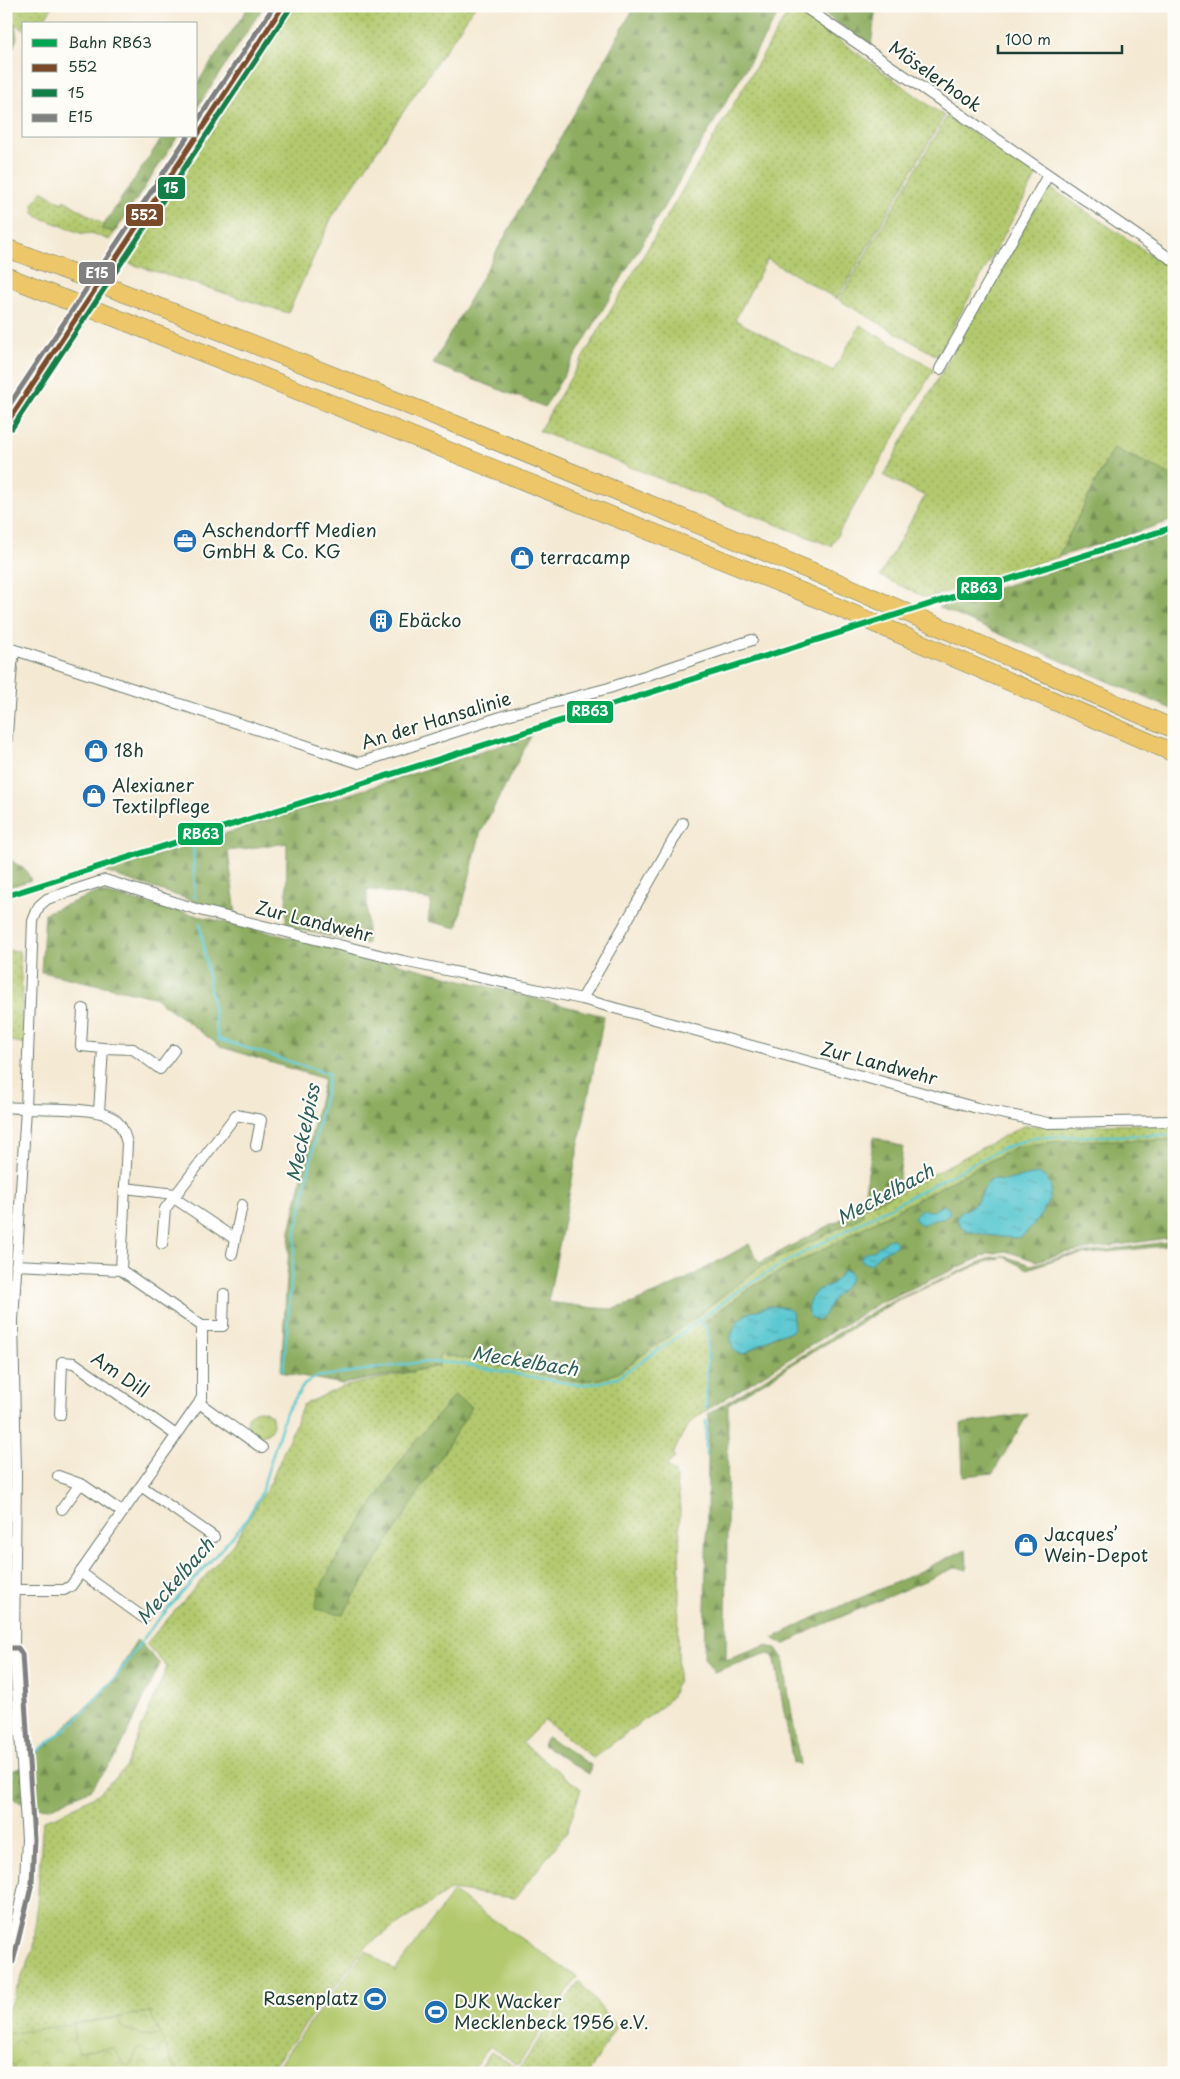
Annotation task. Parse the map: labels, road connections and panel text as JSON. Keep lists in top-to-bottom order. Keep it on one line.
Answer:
{"streets":{"street":["Möselerhook","An der Hansalinie","Zur Landwehr","Am Dill"]},"water":["Meckelpiss","Meckelbach"],"places":{"office":["Aschendorff Medien GmbH & Co. KG"],"shop":["terracamp","18h","Alexianer Textilpflege","Jacques’ Wein-Depot"],"building":["Ebäcko"],"sports":["Rasenplatz","DJK Wacker Mecklenbeck 1956 e.V."]},"lines":["transit line 552","transit line E15","transit line 15","rail line RB63"],"legend":["Bahn RB63","552","15","E15"],"scale_bar":"100 m"}
